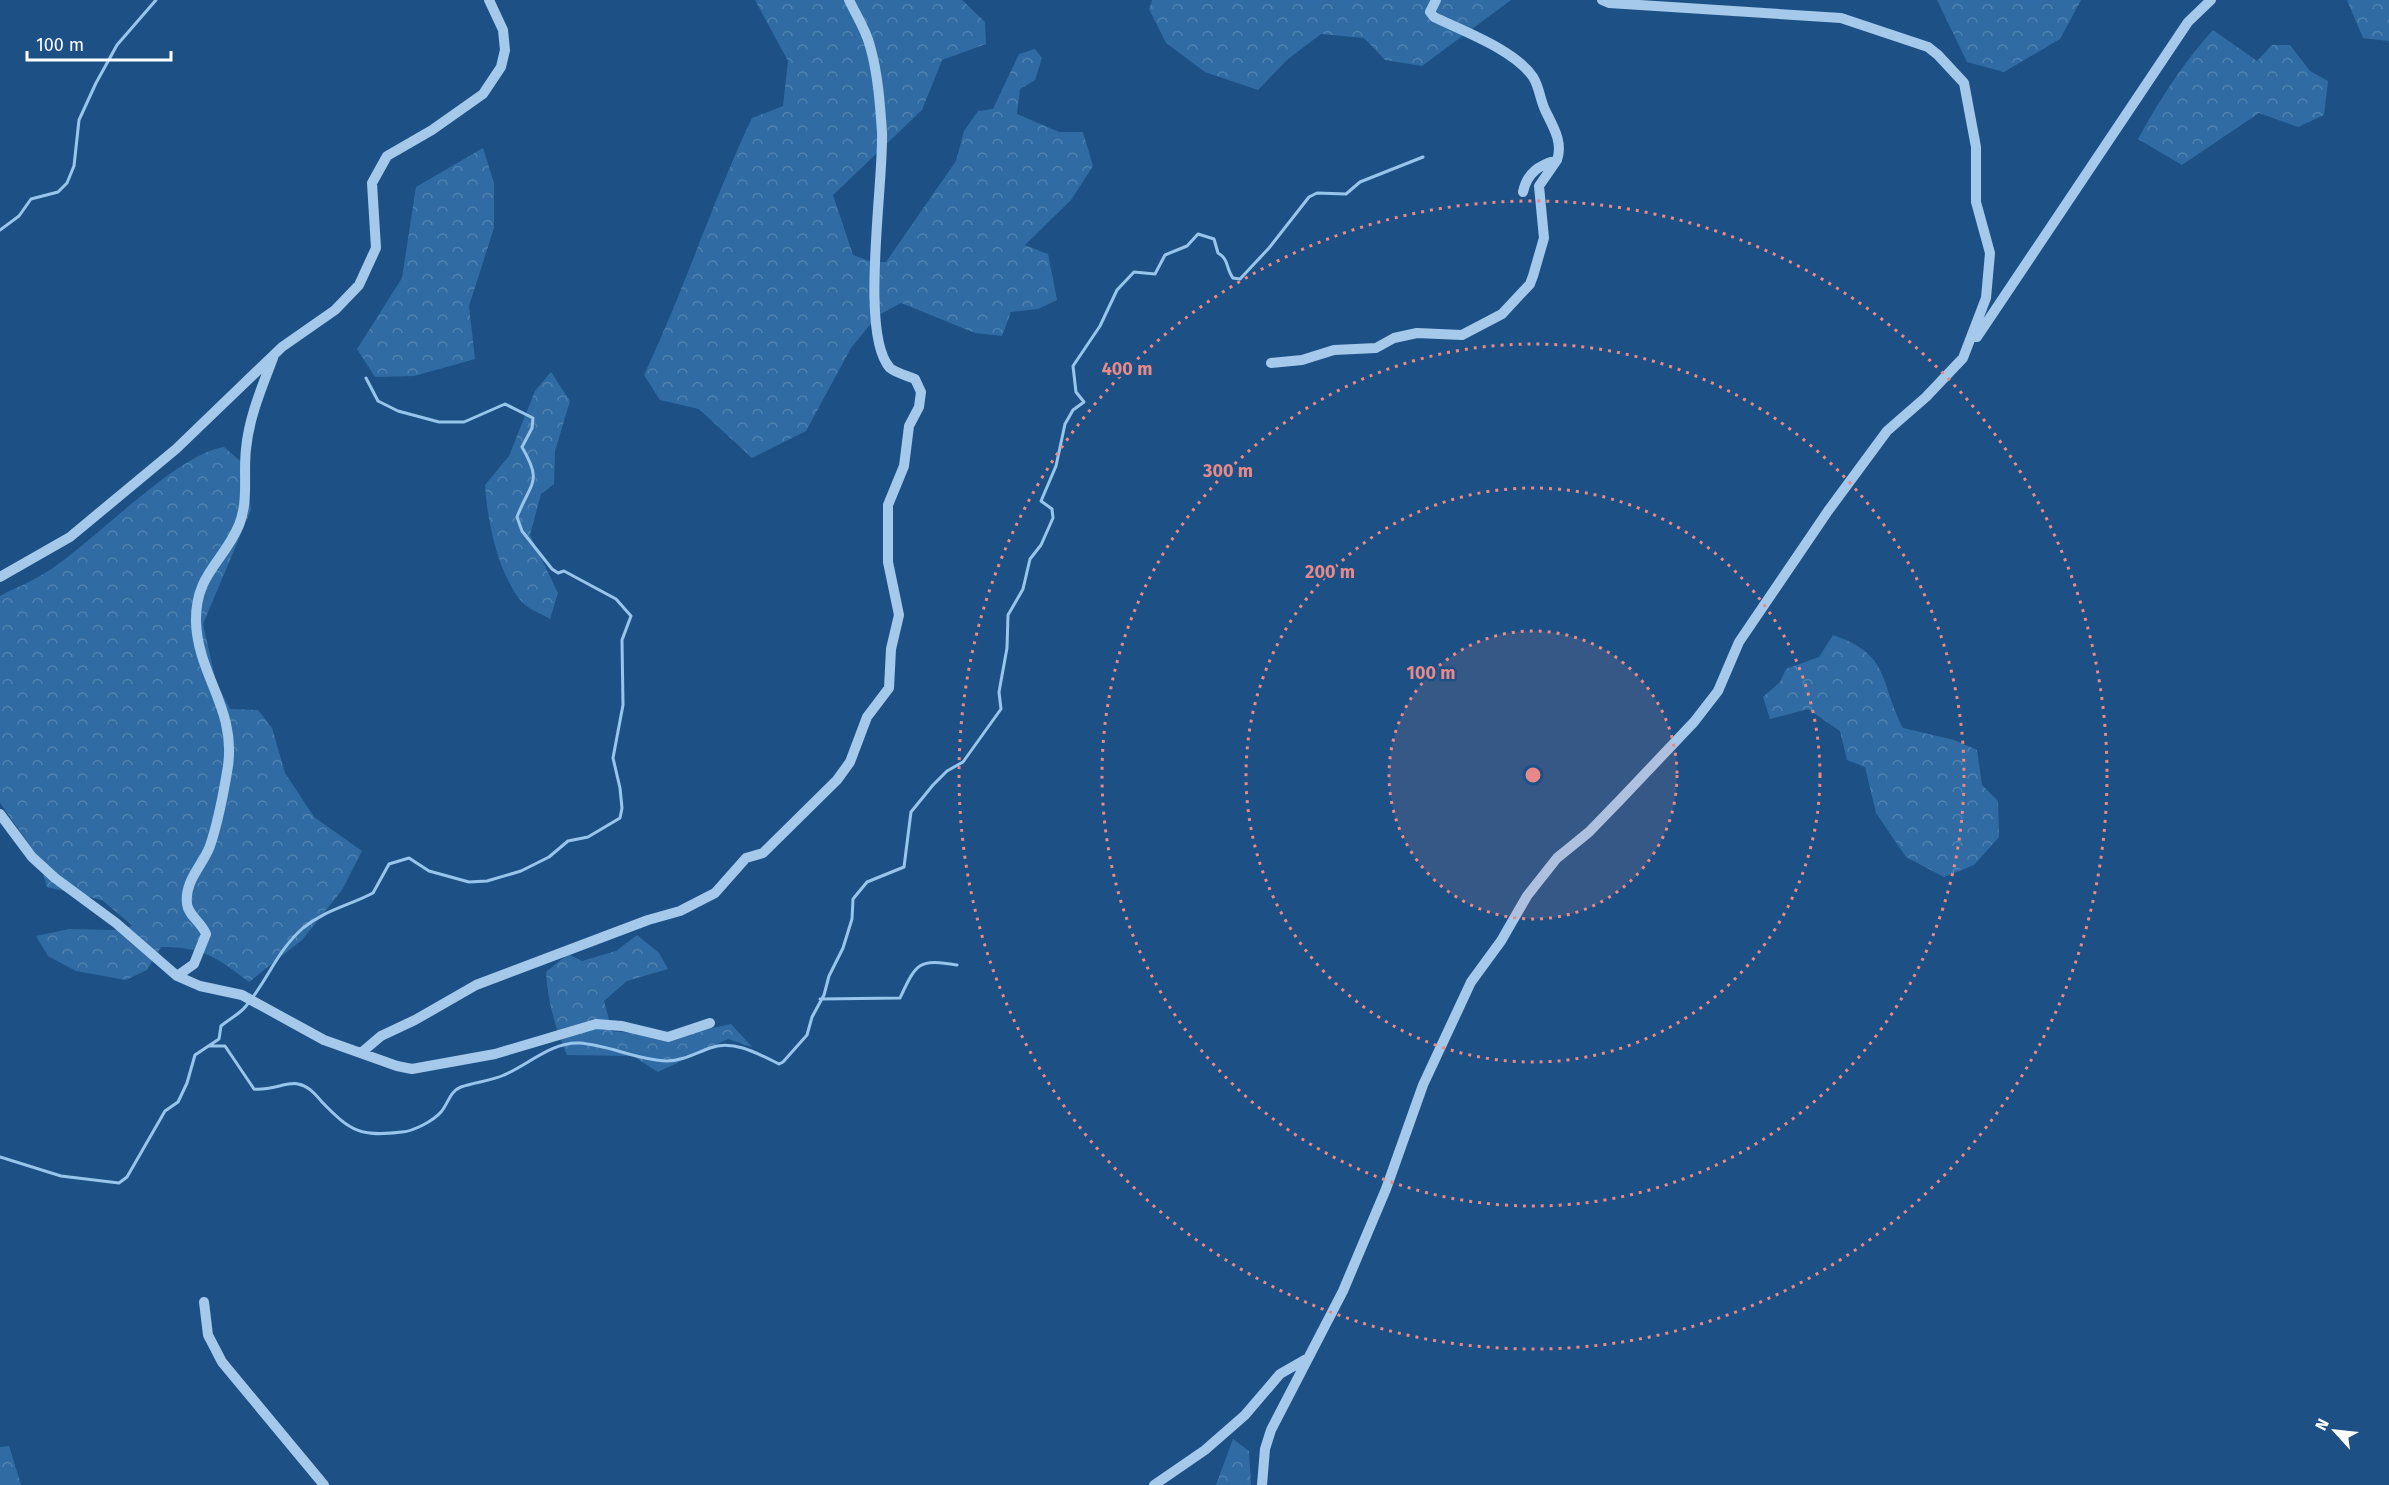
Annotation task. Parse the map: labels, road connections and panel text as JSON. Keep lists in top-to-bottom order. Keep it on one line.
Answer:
{"scale_bar":"100 m","north":"top left","rings":["400 m","300 m","200 m","100 m"]}
